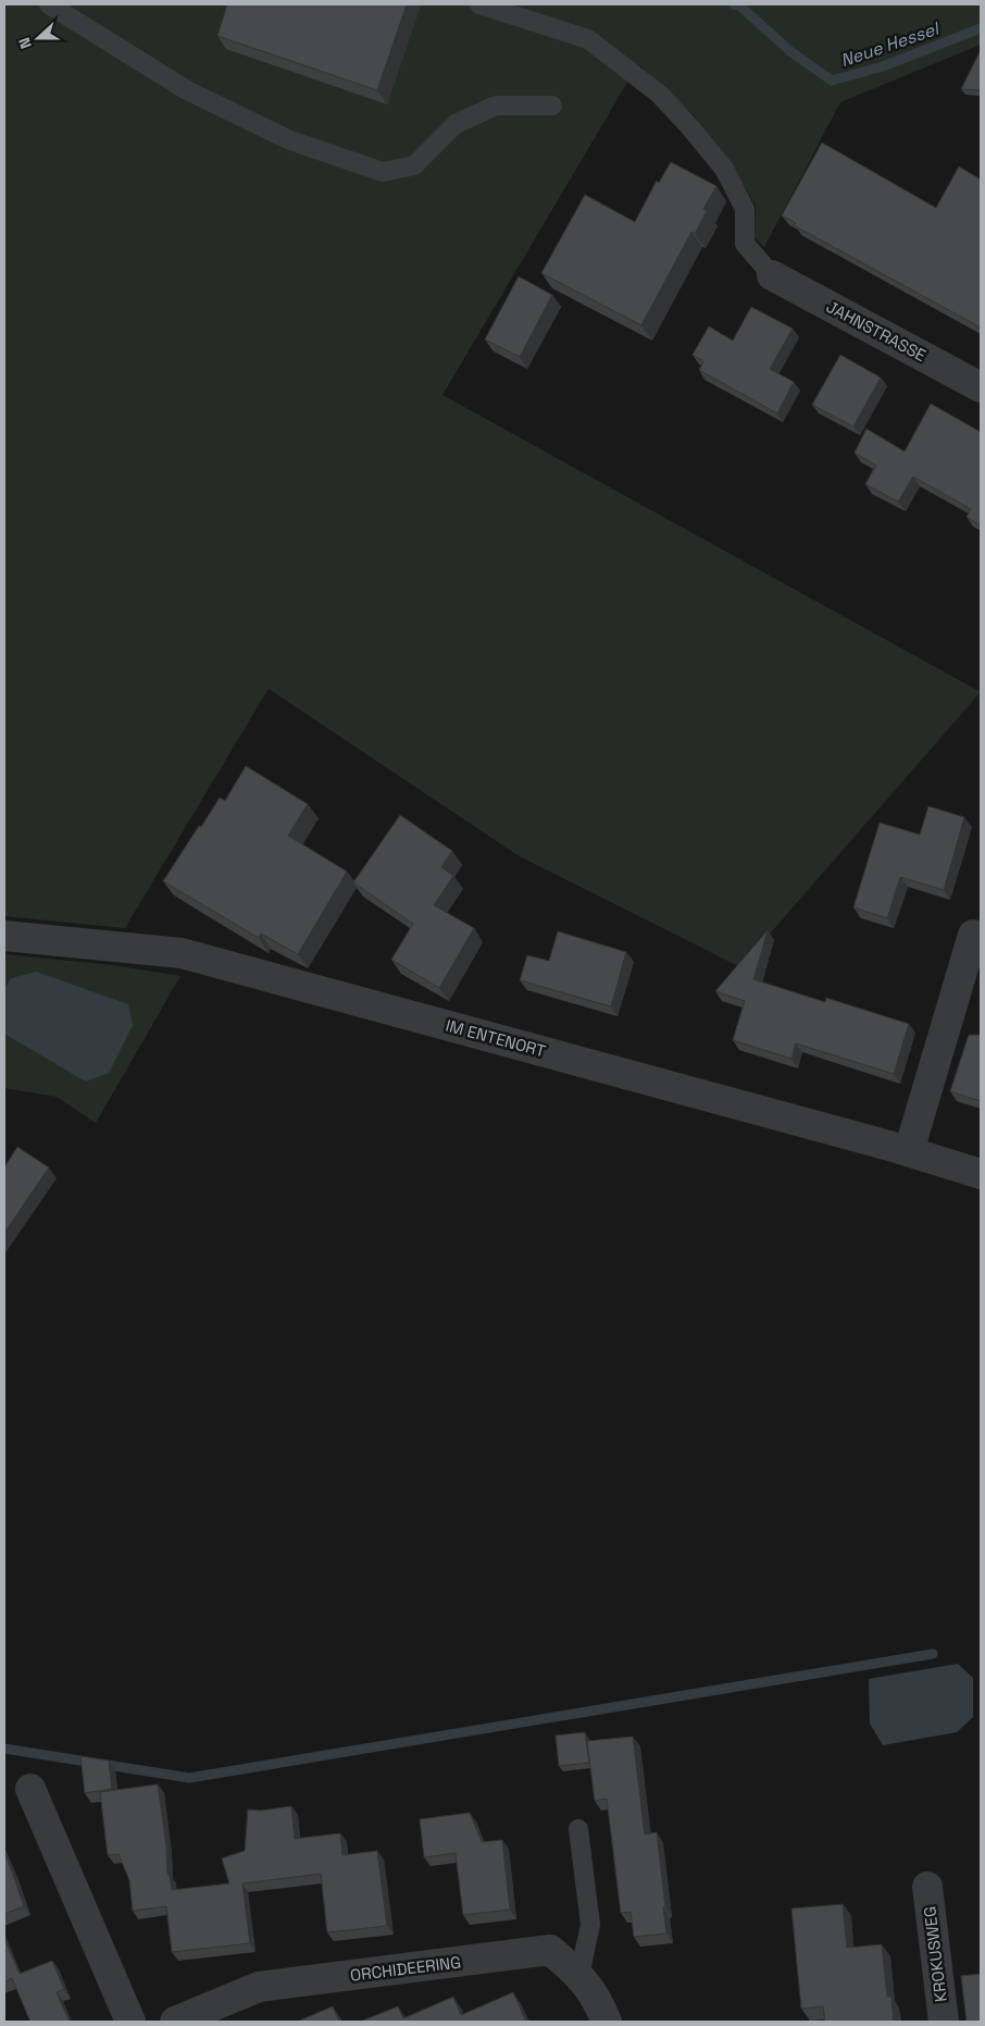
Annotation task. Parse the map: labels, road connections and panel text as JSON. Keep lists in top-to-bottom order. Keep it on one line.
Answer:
{"streets":{"street":["JAHNSTRASSE","IM ENTENORT","KROKUSWEG","ORCHIDEERING"]},"water":["Neue Hessel"],"north":"left"}
